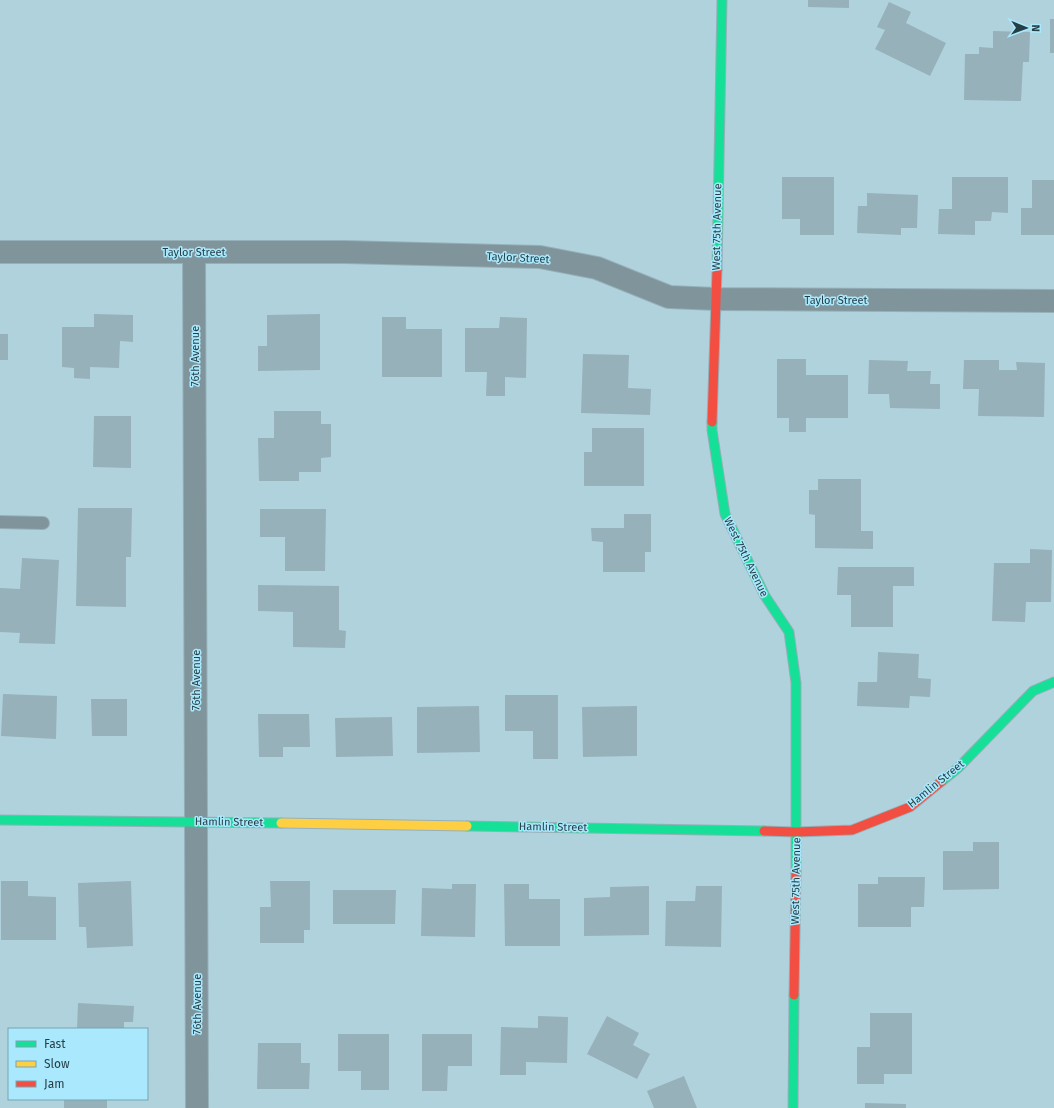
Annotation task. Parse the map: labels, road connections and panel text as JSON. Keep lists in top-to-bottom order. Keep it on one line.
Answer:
{"streets":{"street":["West 75th Avenue","Taylor Street","76th Avenue","Hamlin Street"]},"crossings":[["West 75th Avenue","Taylor Street"],["West 75th Avenue","Hamlin Street"],["Taylor Street","76th Avenue"],["76th Avenue","Hamlin Street"]],"legend":["Fast","Slow","Jam"],"north":"right"}
